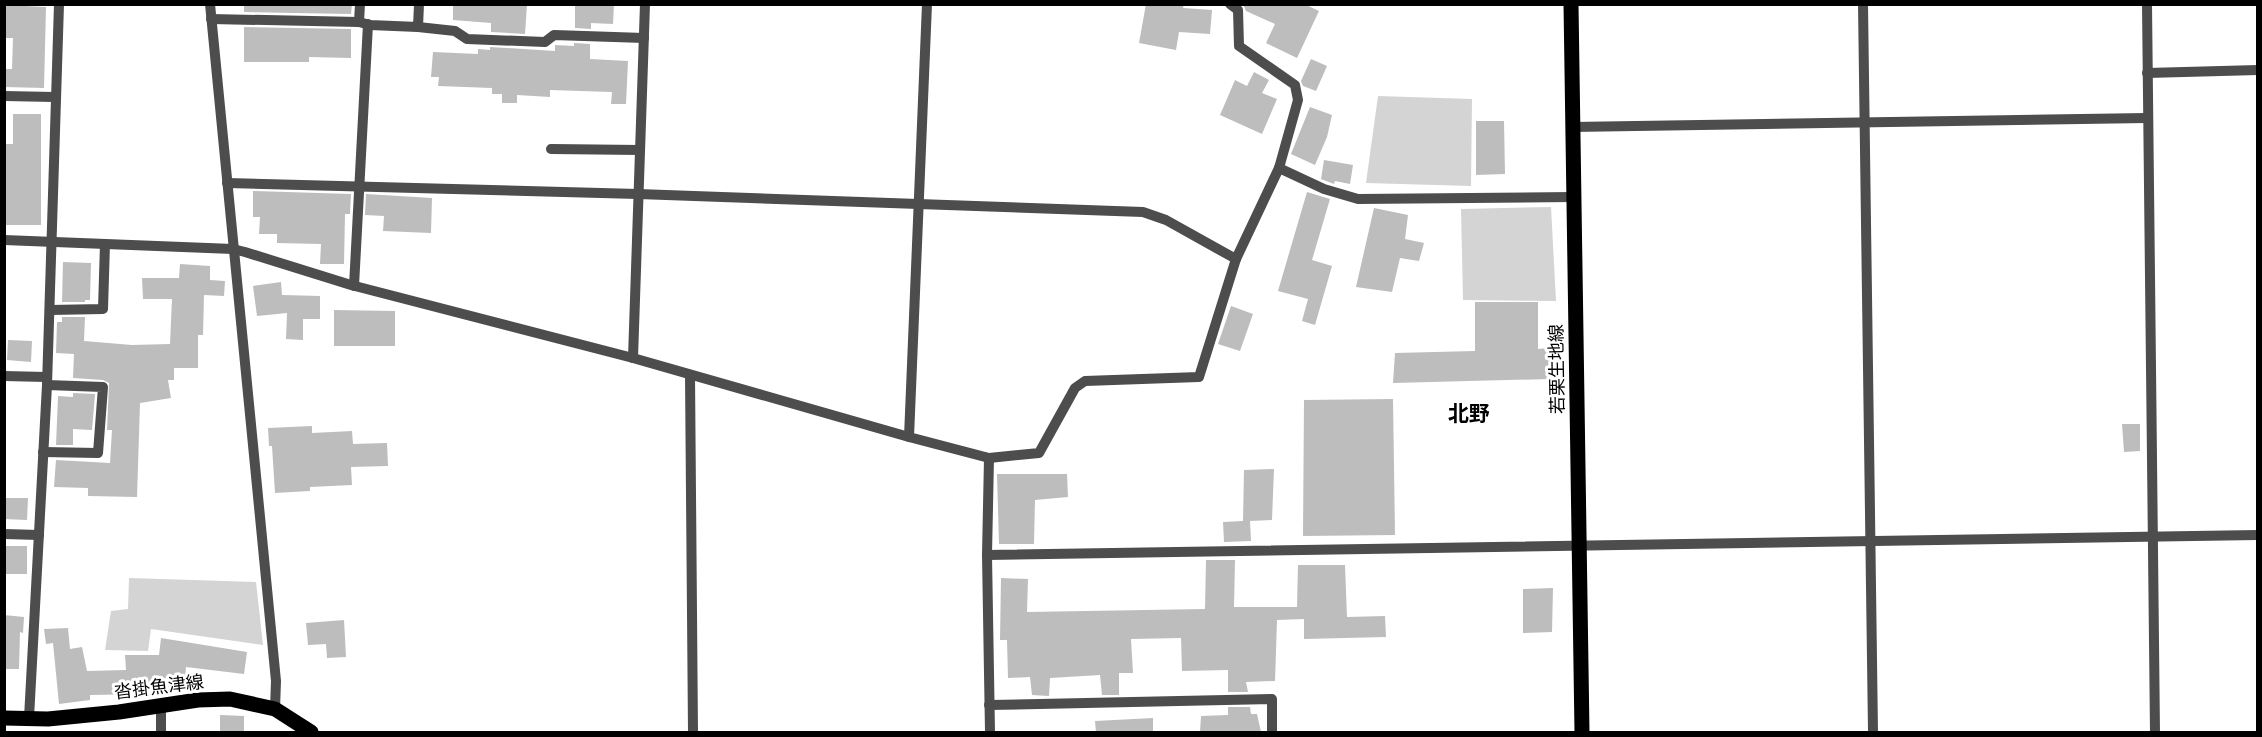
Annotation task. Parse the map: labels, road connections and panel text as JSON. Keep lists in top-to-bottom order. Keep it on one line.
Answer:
{"streets":{"main road":["若栗生地線","沓掛魚津線"]},"districts":["北野"]}
